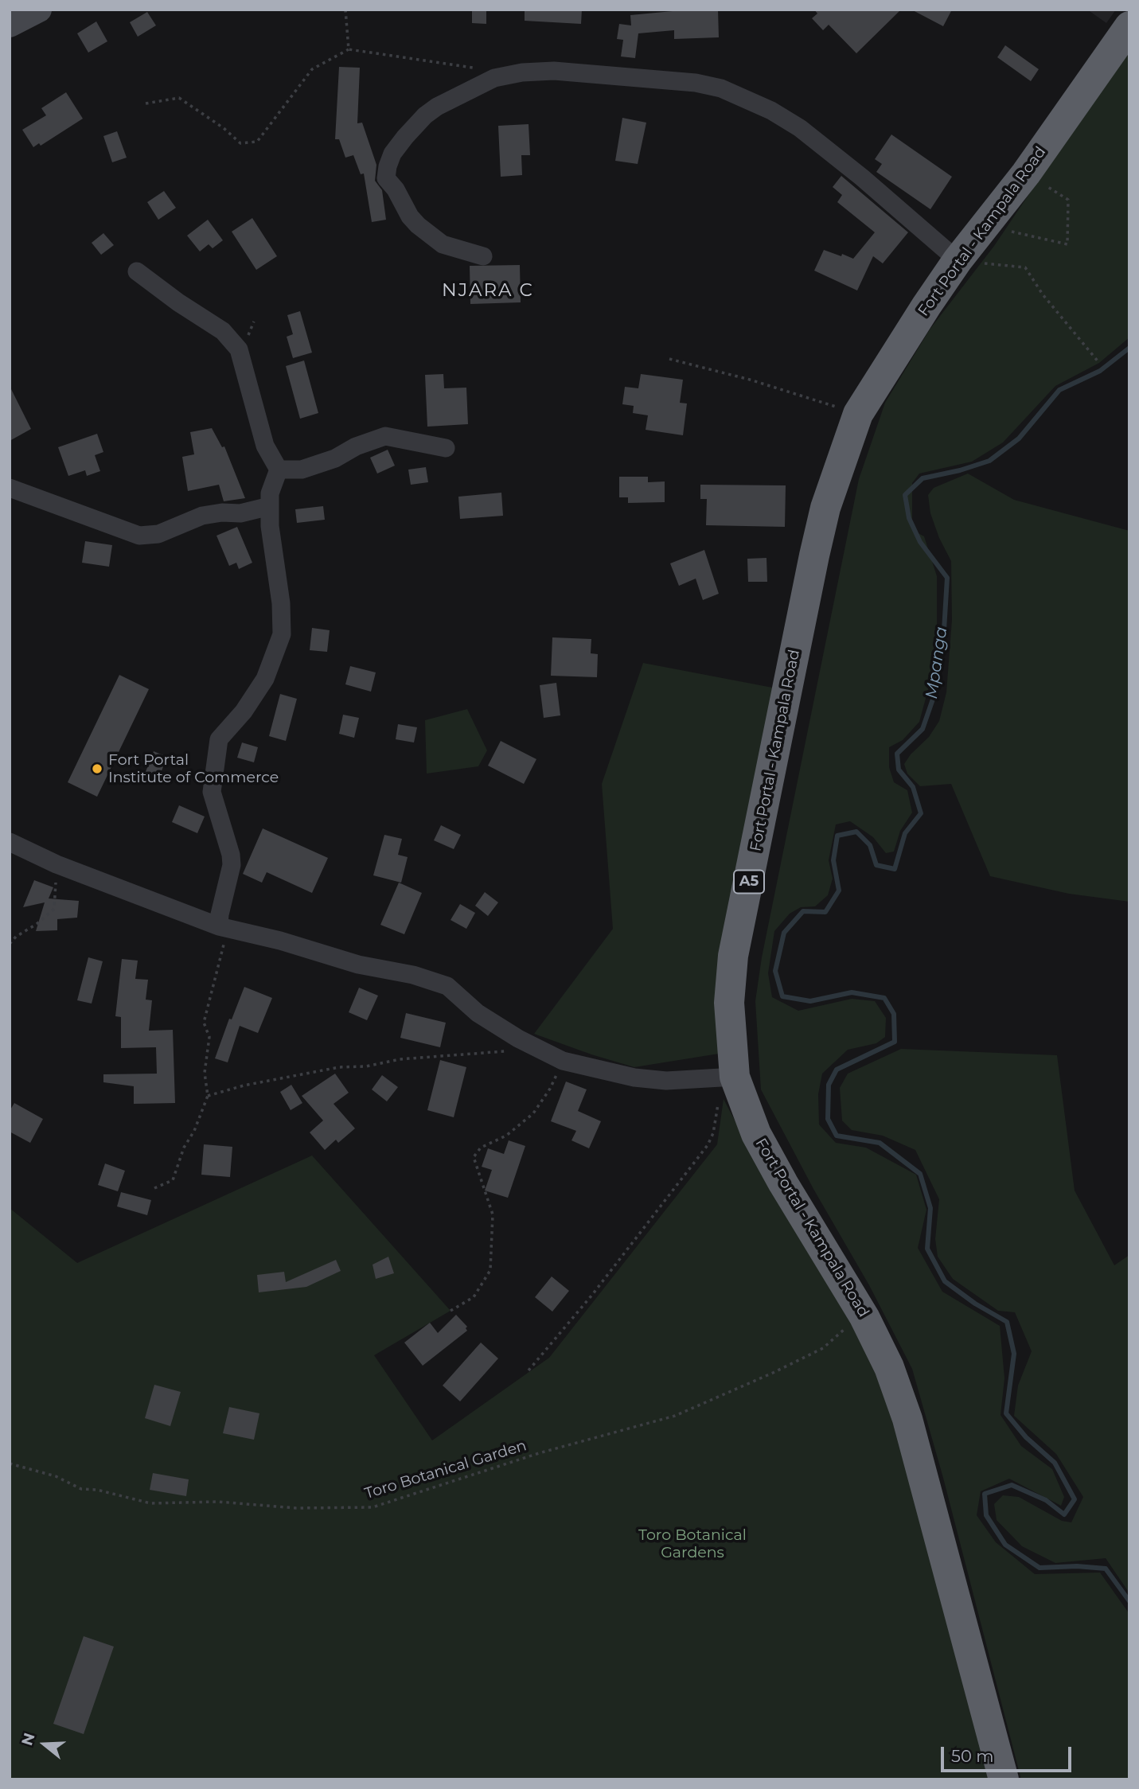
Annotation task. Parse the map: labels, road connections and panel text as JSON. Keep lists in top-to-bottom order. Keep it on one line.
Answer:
{"streets":{"highway":["Fort Portal - Kampala Road","A5"],"path":["Toro Botanical Garden"]},"crossings":[["Fort Portal - Kampala Road","Toro Botanical Garden"]],"districts":["NJARA C"],"water":["Mpanga"],"parks":["Toro Botanical Gardens"],"places":["Fort Portal Institute of Commerce"],"scale_bar":"50 m","north":"left"}
